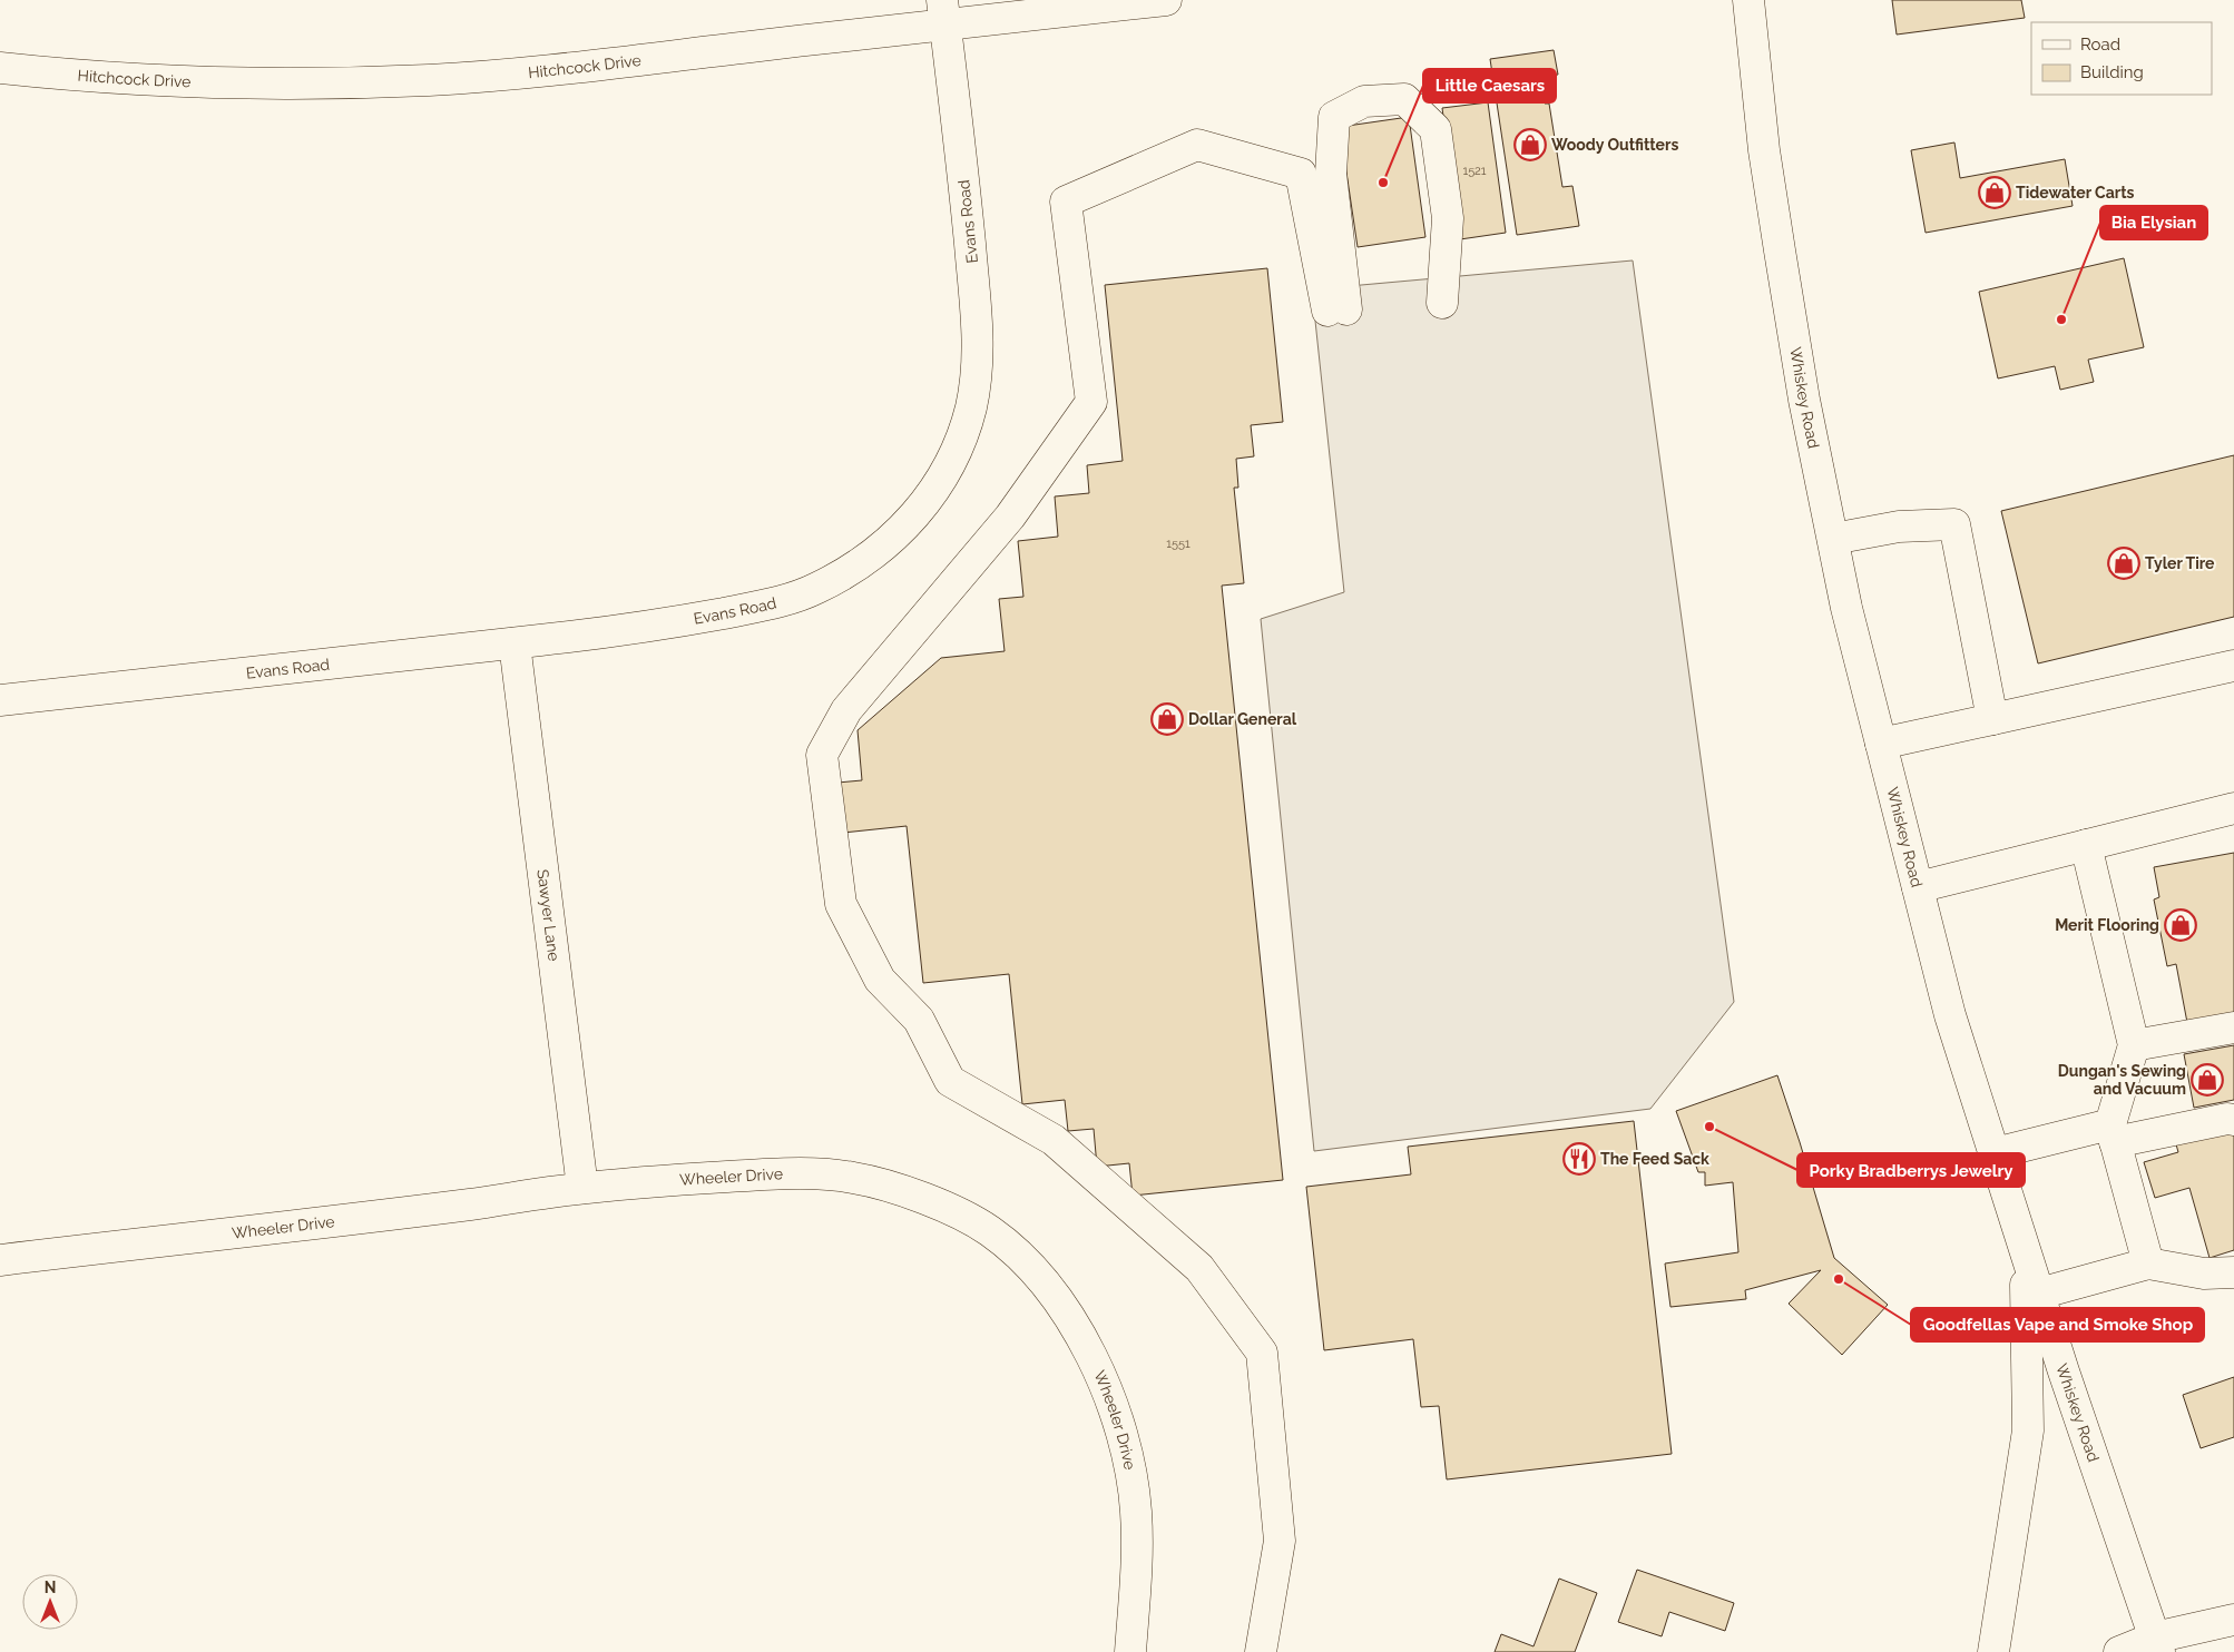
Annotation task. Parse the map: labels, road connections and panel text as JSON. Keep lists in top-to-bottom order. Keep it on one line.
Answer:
{"streets":{"street":["Hitchcock Drive","Evans Road","Whiskey Road","Sawyer Lane","Wheeler Drive"]},"crossings":[["Hitchcock Drive","Evans Road"],["Evans Road","Sawyer Lane"],["Sawyer Lane","Wheeler Drive"]],"places":{"shop":["Woody Outfitters","Tidewater Carts","Tyler Tire","Dollar General","Merit Flooring","Dungan's Sewing and Vacuum"],"other":["Little Caesars","Bia Elysian","Porky Bradberrys Jewelry","Goodfellas Vape and Smoke Shop"],"restaurant":["The Feed Sack"]},"house_numbers":["1521","1551"],"legend":["Road","Building"],"north":"top"}
